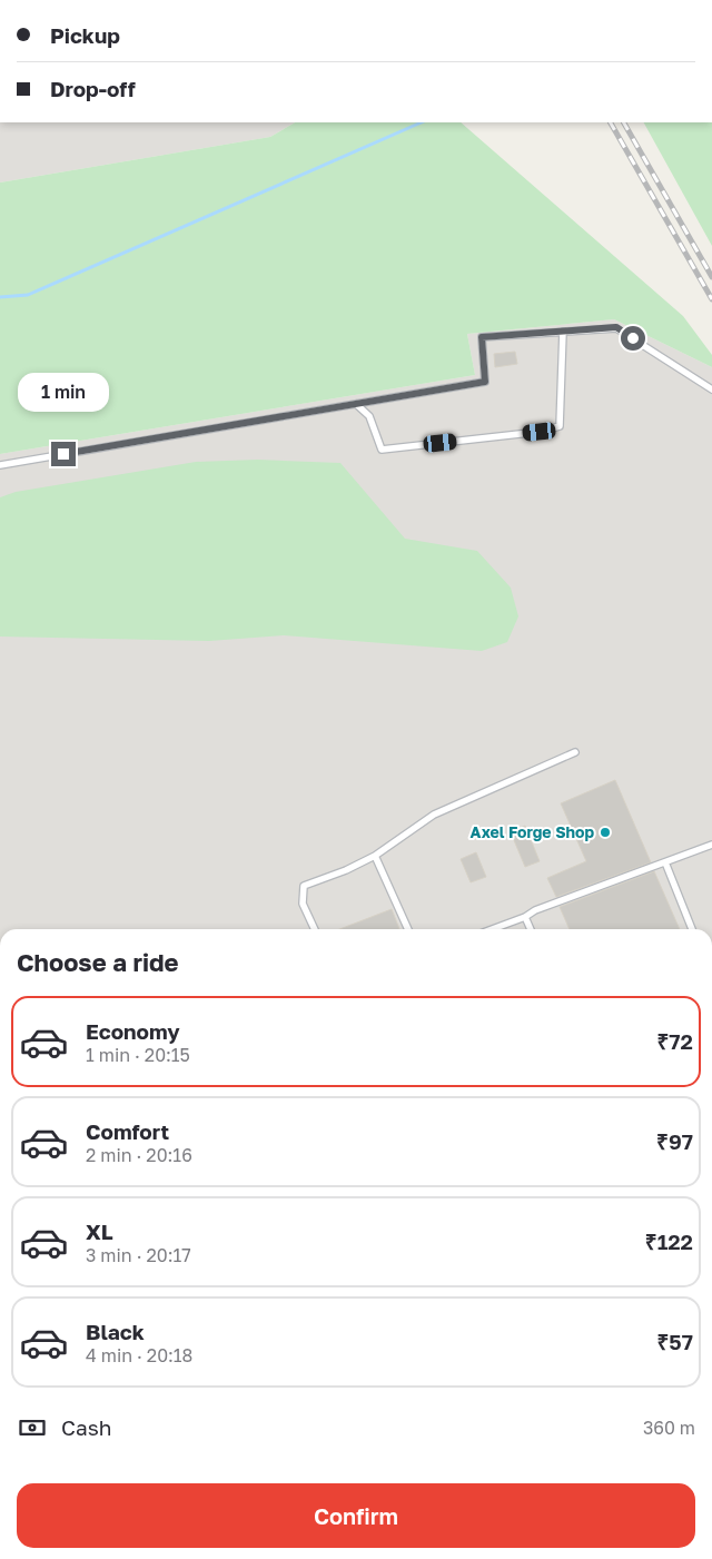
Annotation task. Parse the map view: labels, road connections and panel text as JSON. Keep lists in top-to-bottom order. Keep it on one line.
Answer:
{"places":["Axel Forge Shop"],"page":{"banner":["Pickup","Drop-off"],"bubble":"1 min","heading":"Choose a ride","list":[{"name":"Economy","note":"1 min · 20:15","value":"₹72"},{"name":"Comfort","note":"2 min · 20:16","value":"₹97"},{"name":"XL","note":"3 min · 20:17","value":"₹122"},{"name":"Black","note":"4 min · 20:18","value":"₹57"}],"pay":["Cash","360 m"],"buttons":"Confirm"}}
